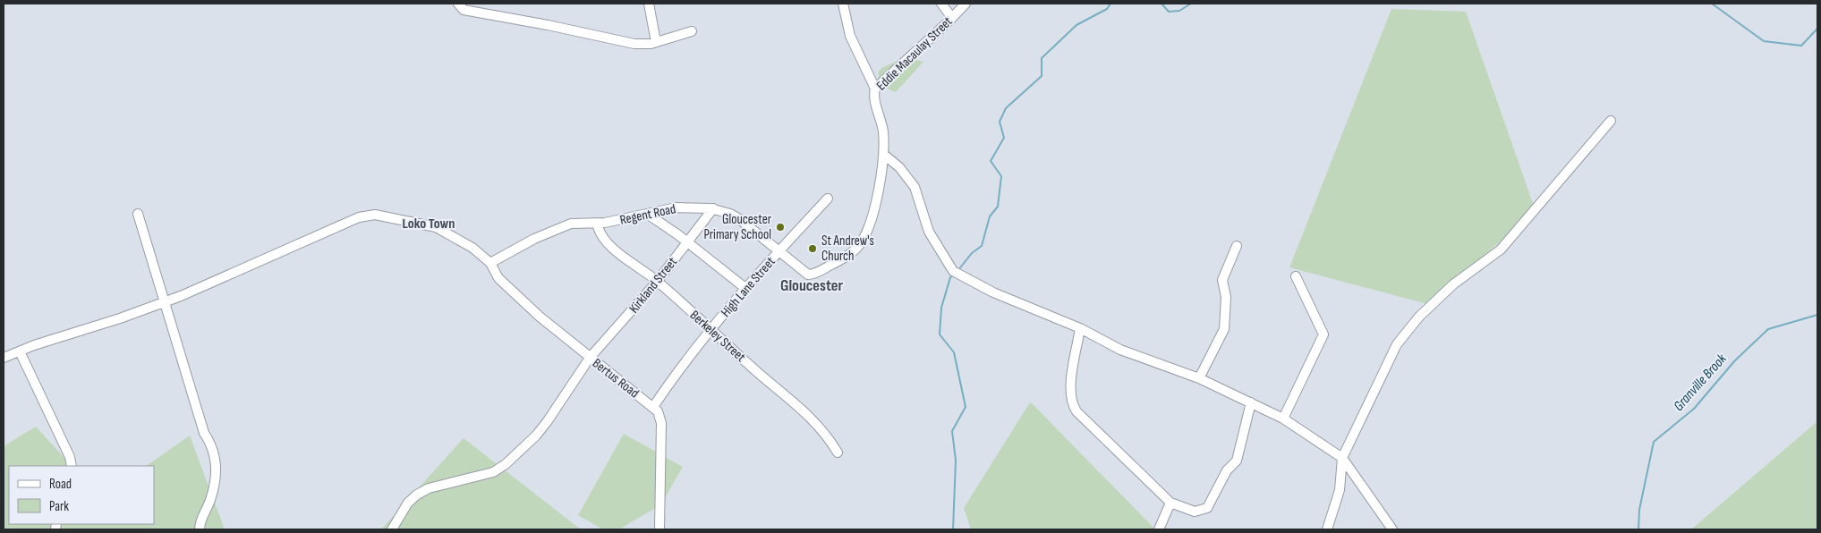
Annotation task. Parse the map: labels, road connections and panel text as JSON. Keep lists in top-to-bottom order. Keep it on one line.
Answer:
{"streets":{"street":["Eddie Macaulay Street","Regent Road","Kirkland Street","High Lane Street","Berkeley Street","Bertus Road"]},"crossings":[["Eddie Macaulay Street","Regent Road"],["Eddie Macaulay Street","High Lane Street"],["Regent Road","Kirkland Street"],["Regent Road","High Lane Street"],["Regent Road","Berkeley Street"],["Regent Road","Bertus Road"],["Kirkland Street","Berkeley Street"],["Kirkland Street","Bertus Road"],["High Lane Street","Berkeley Street"],["High Lane Street","Bertus Road"]],"districts":["Loko Town","Gloucester"],"water":["Granville Brook"],"places":["Gloucester Primary School","St Andrew's Church"],"legend":["Road","Park"]}
